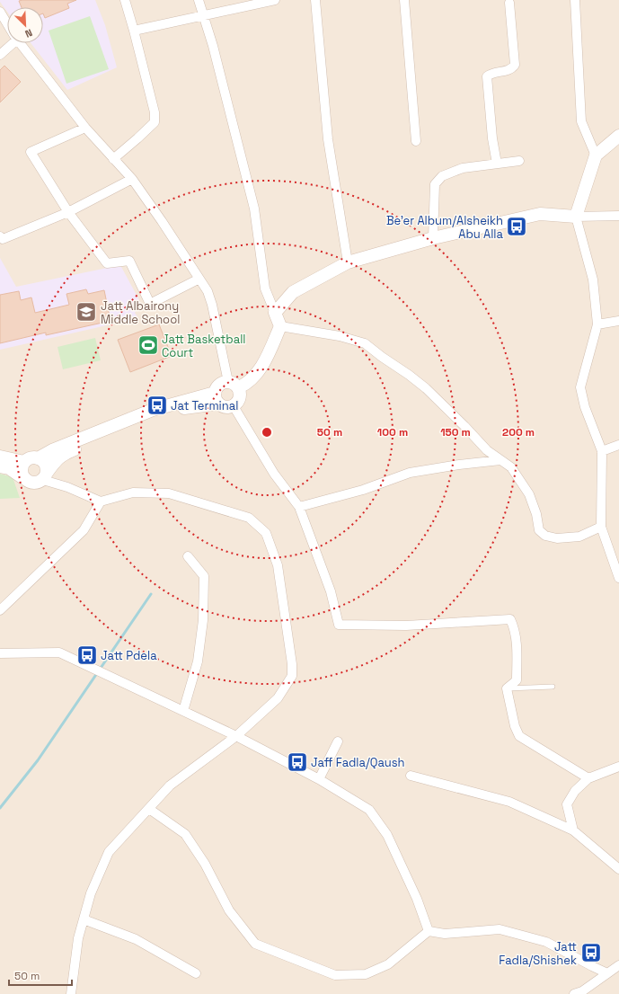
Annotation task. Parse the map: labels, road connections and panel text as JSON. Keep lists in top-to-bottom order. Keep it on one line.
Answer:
{"places":{"bus stop":["Be'er Album/Alsheikh Abu Alla","Jat Terminal","Jatt Pdela","Jaff Fadla/Qaush","Jatt Fadla/Shishek"],"school or university":["Jatt Albairony Middle School"],"sports":["Jatt Basketball Court"]},"scale_bar":"50 m","north":"bottom right","rings":["50 m","100 m","150 m","200 m"]}
